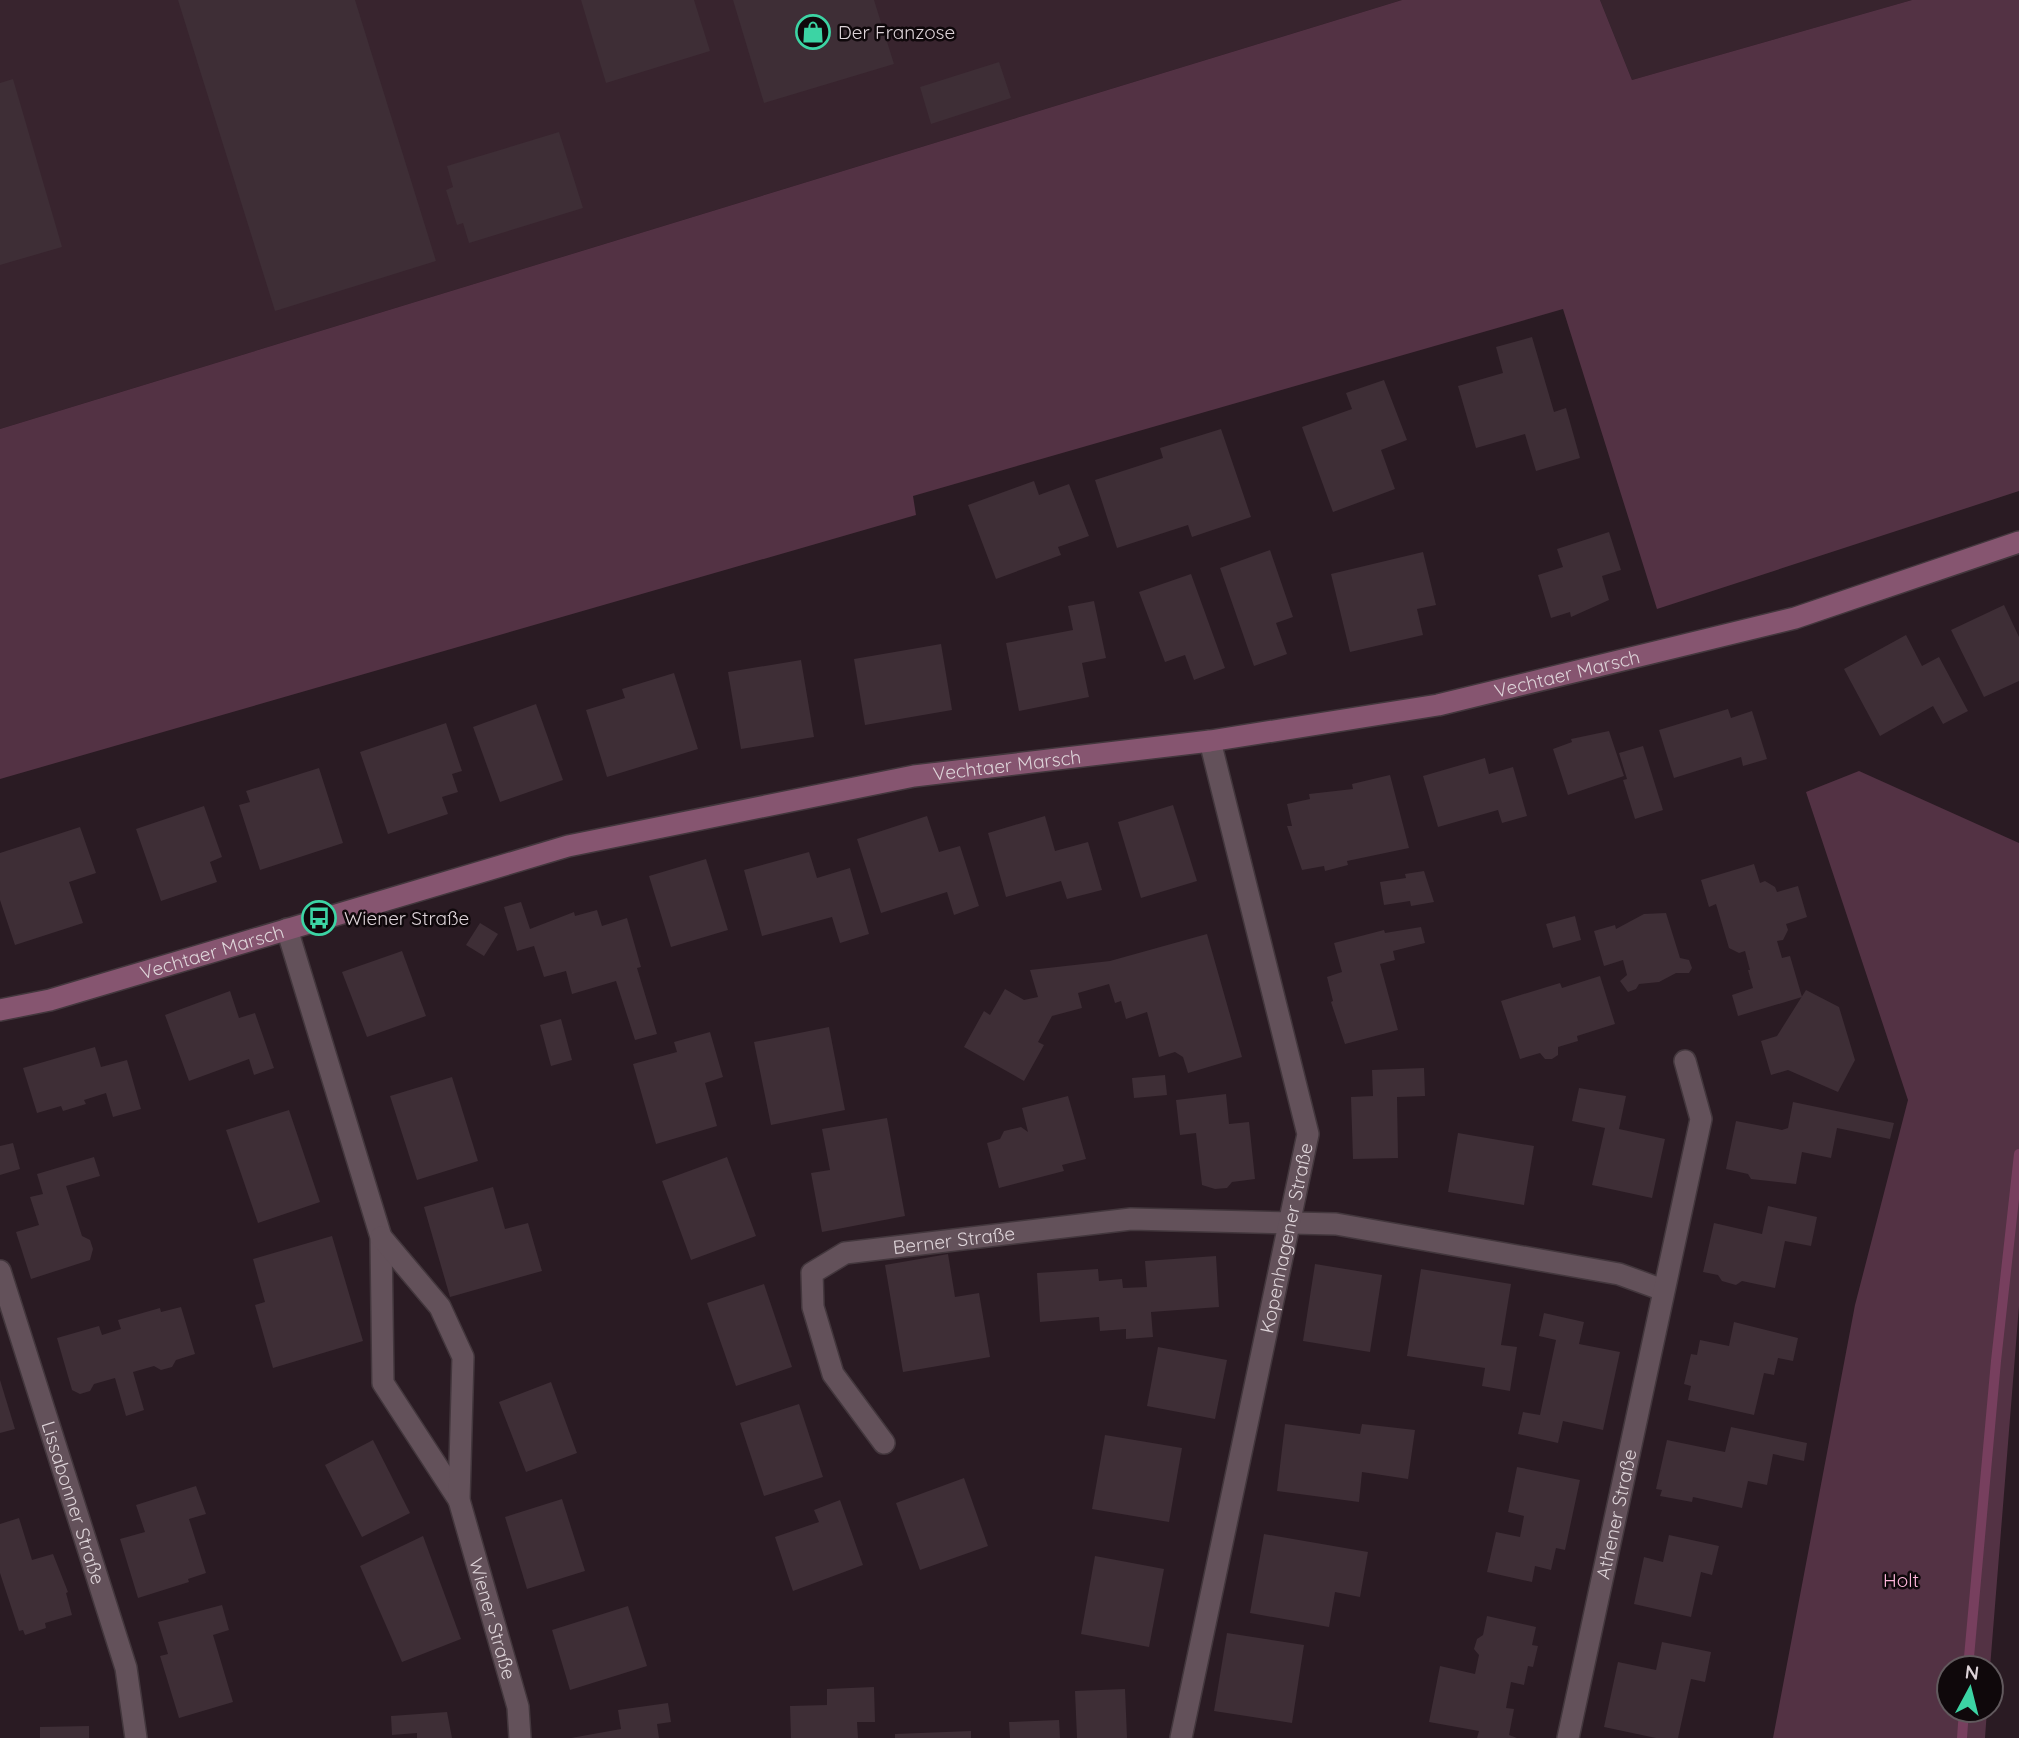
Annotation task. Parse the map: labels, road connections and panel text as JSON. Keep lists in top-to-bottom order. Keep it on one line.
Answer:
{"streets":{"street":["Vechtaer Marsch","Kopenhagener Straße","Berner Straße","Lissabonner Straße","Athener Straße","Wiener Straße"]},"crossings":[["Vechtaer Marsch","Kopenhagener Straße"],["Vechtaer Marsch","Wiener Straße"],["Kopenhagener Straße","Berner Straße"]],"parks":["Holt"],"places":{"shop":["Der Franzose"],"bus stop":["Wiener Straße"]},"north":"top"}
